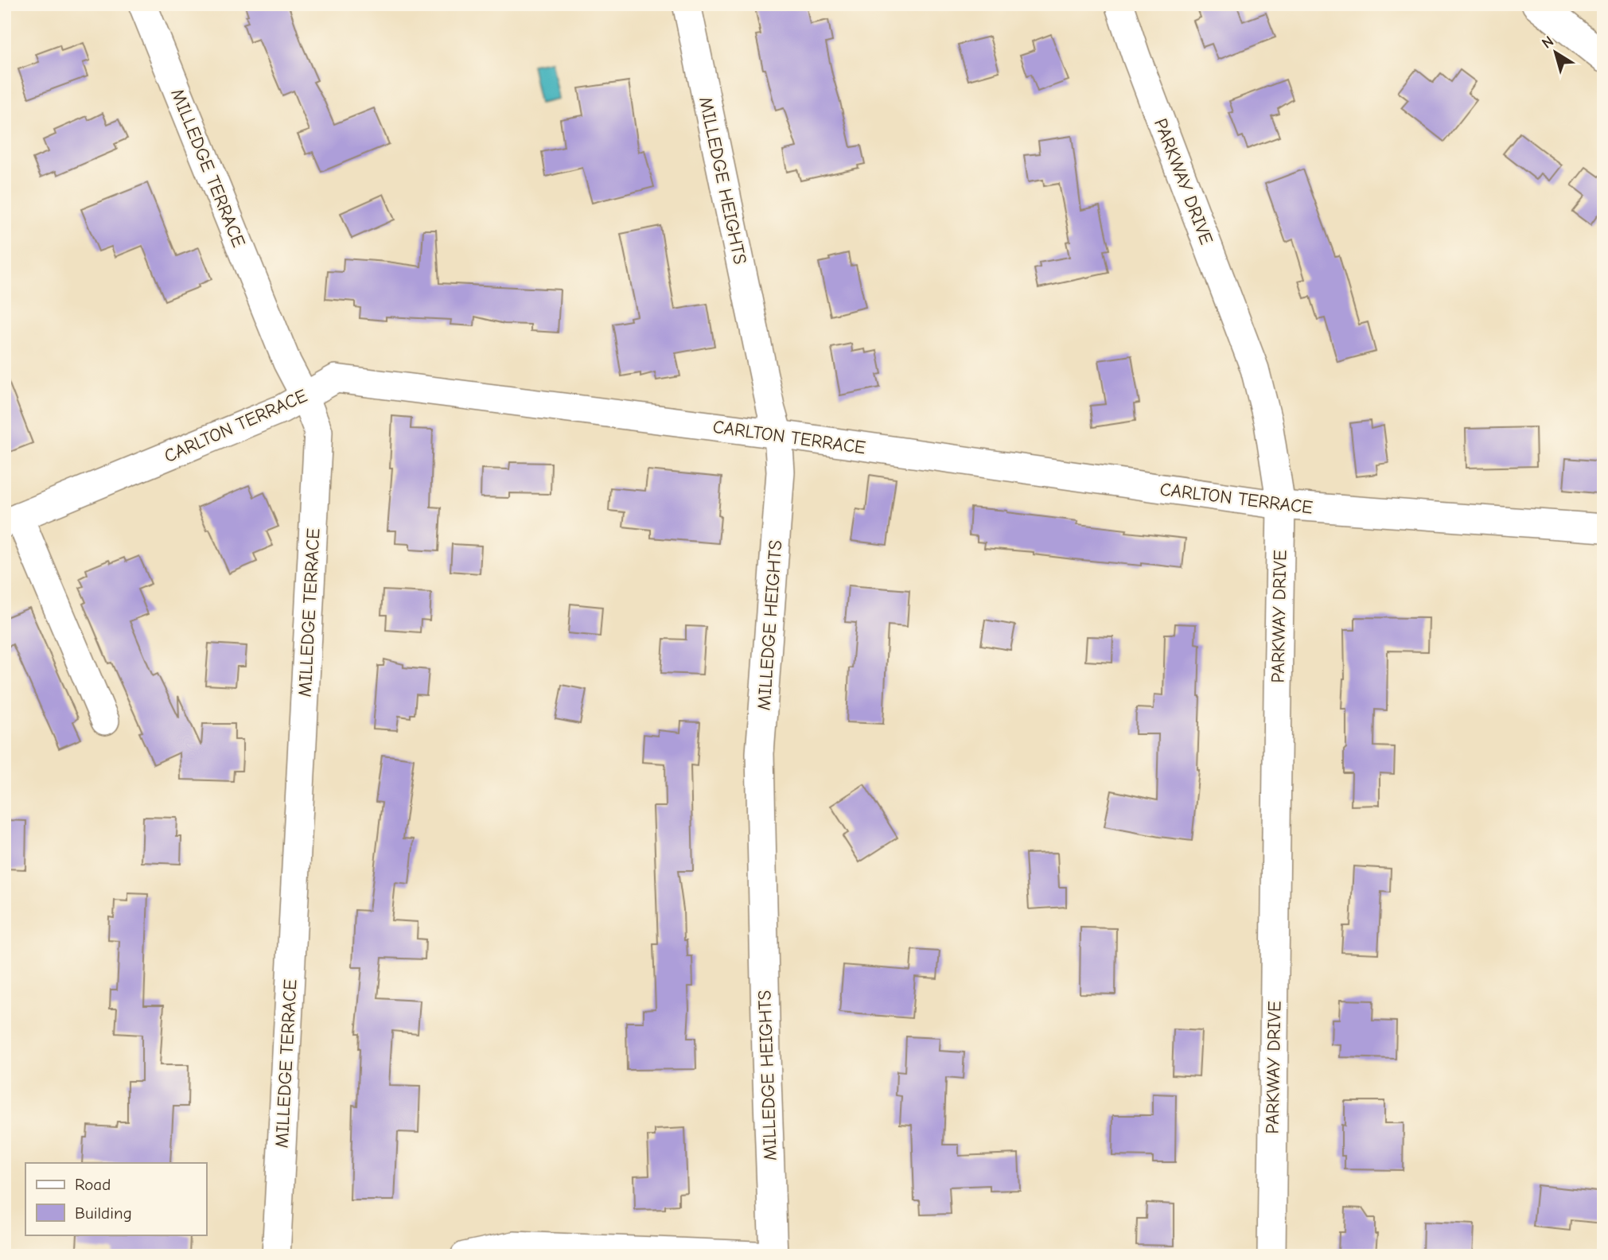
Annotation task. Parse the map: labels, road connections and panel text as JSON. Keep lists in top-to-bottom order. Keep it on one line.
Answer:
{"streets":{"street":["MILLEDGE TERRACE","MILLEDGE HEIGHTS","PARKWAY DRIVE","CARLTON TERRACE"]},"crossings":[["MILLEDGE TERRACE","CARLTON TERRACE"],["MILLEDGE HEIGHTS","CARLTON TERRACE"],["PARKWAY DRIVE","CARLTON TERRACE"]],"legend":["Road","Building"],"north":"top left"}
